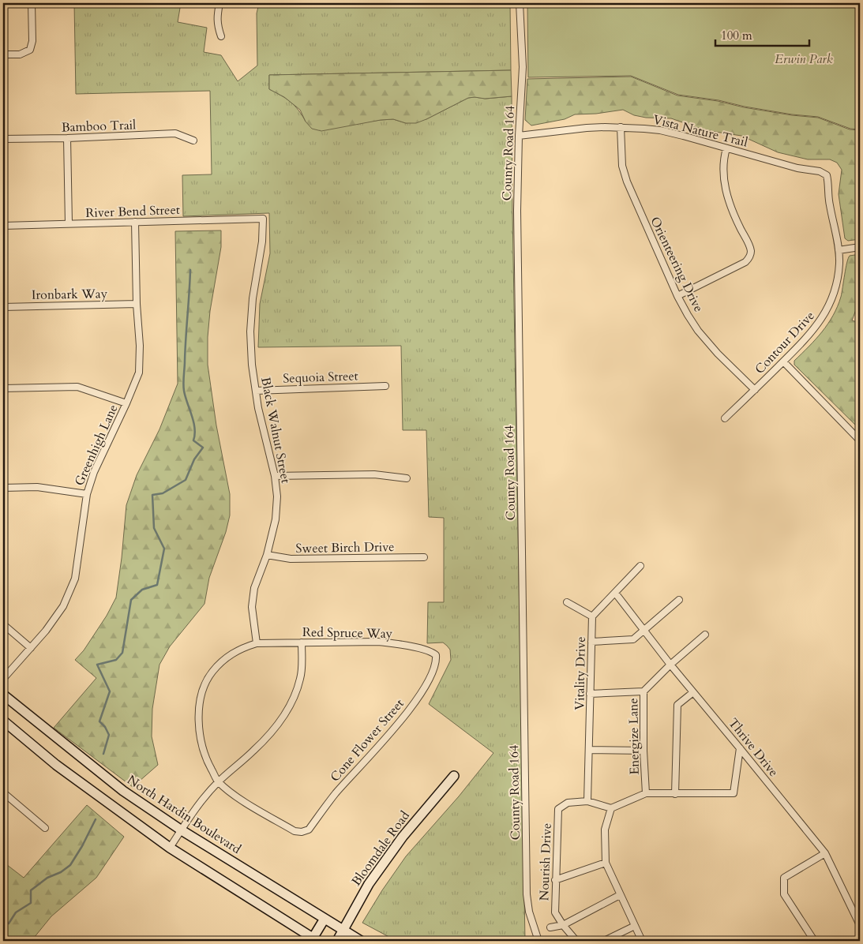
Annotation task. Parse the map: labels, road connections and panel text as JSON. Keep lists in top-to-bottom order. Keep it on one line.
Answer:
{"streets":{"street":["Bamboo Trail","Vista Nature Trail","County Road 164","River Bend Street","Orienteering Drive","Ironbark Way","Contour Drive","Sequoia Street","Black Walnut Street","Greenhigh Lane","Sweet Birch Drive","Red Spruce Way","Vitality Drive","Energize Lane","Cone Flower Street","Thrive Drive","North Hardin Boulevard","Bloomdale Road","Nourish Drive"]},"crossings":[["Vista Nature Trail","County Road 164"],["Vista Nature Trail","Orienteering Drive"],["Vista Nature Trail","Contour Drive"],["River Bend Street","Black Walnut Street"],["River Bend Street","Greenhigh Lane"],["Orienteering Drive","Contour Drive"],["Ironbark Way","Greenhigh Lane"],["Sequoia Street","Black Walnut Street"],["Black Walnut Street","Sweet Birch Drive"],["Black Walnut Street","Red Spruce Way"],["Red Spruce Way","Cone Flower Street"],["Vitality Drive","Nourish Drive"],["Energize Lane","Thrive Drive"],["North Hardin Boulevard","Bloomdale Road"]],"parks":["Erwin Park"],"scale_bar":"100 m"}
